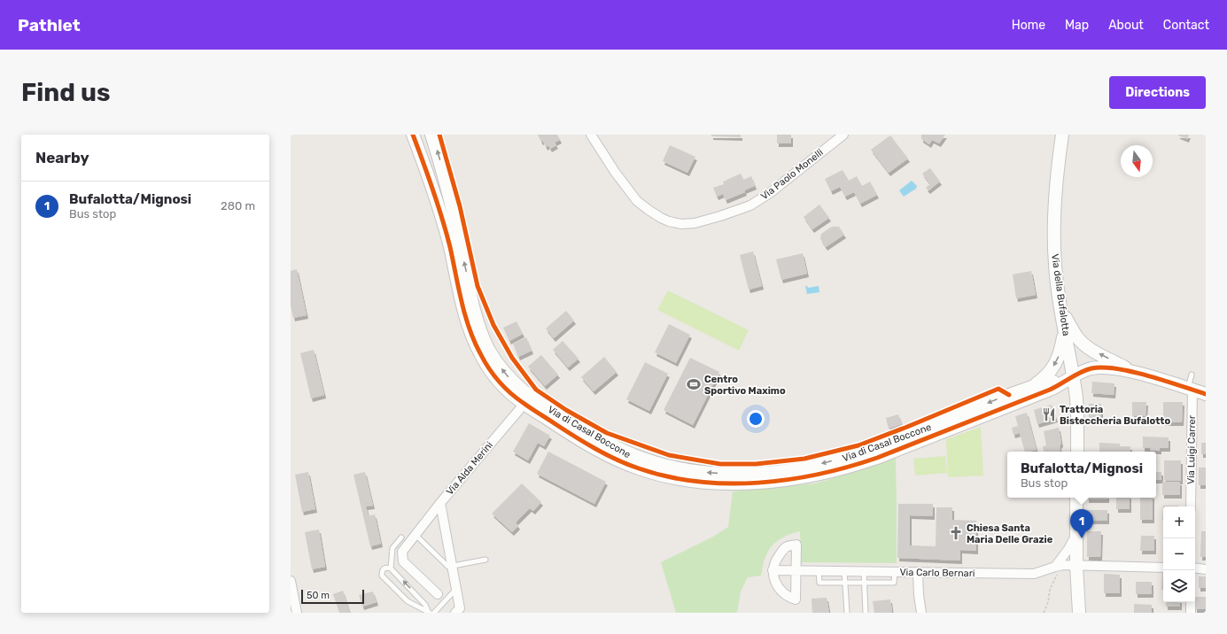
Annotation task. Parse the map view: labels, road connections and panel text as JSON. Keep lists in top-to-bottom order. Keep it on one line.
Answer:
{"streets":{"street":["Via Paolo Monelli","Via della Bufalotta","Via di Casal Boccone","Via Luigi Carrer","Via Alda Merini","Via Carlo Bernari"]},"crossings":[["Via della Bufalotta","Via di Casal Boccone"],["Via di Casal Boccone","Via Alda Merini"]],"places":{"sports":["Centro Sportivo Maximo"],"restaurant":["Trattoria Bisteccheria Bufalotto"],"church":["Chiesa Santa Maria Delle Grazie"]},"scale_bar":"50 m","north":"bottom","page":{"header":"Pathlet","nav":["Home","Map","About","Contact"],"buttons":"Directions","title":"Find us","heading":"Nearby","list":[{"mark":"1","name":"Bufalotta/Mignosi","note":"Bus stop","value":"280 m"}],"popup":["Bufalotta/Mignosi","Bus stop"],"map_buttons":["+","−"],"pins":"1","scale":"50 m"}}
